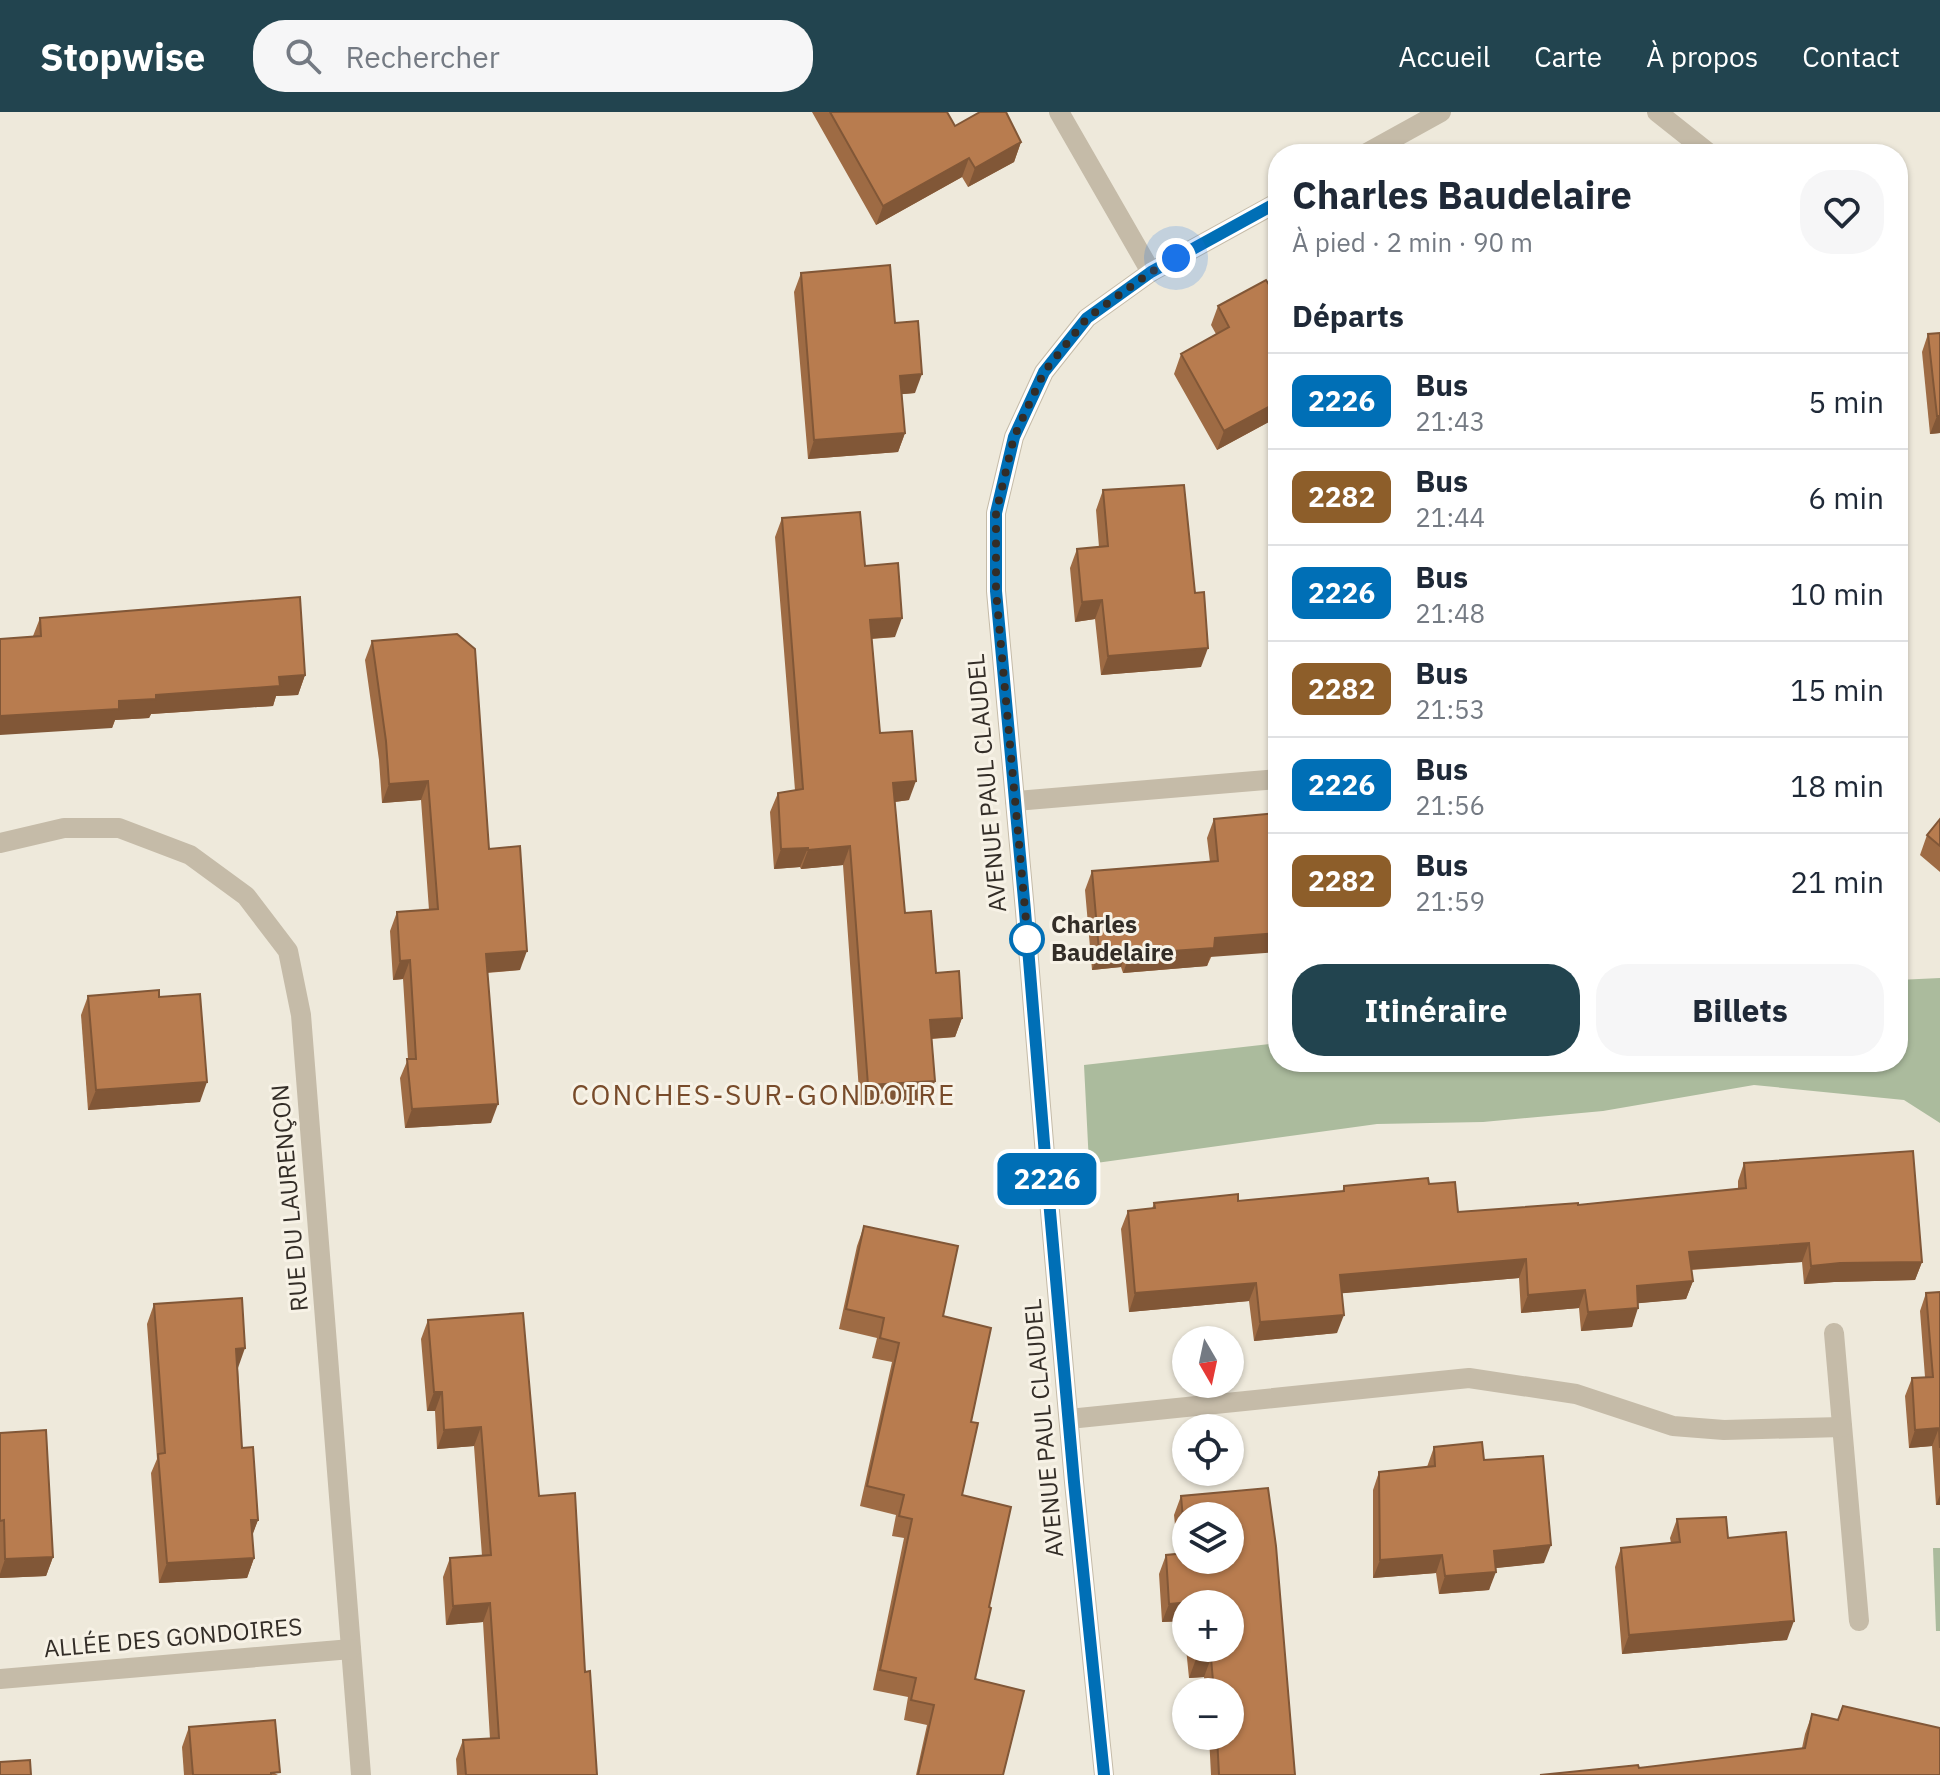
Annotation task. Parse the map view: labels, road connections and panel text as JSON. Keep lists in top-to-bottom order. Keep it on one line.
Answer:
{"streets":{"street":["AVENUE PAUL CLAUDEL","RUE DU LAURENÇON","ALLÉE DES GONDOIRES"]},"crossings":[["RUE DU LAURENÇON","ALLÉE DES GONDOIRES"]],"districts":["CONCHES-SUR-GONDOIRE"],"places":["Charles Baudelaire"],"lines":["bus line 2226"],"north":"bottom","page":{"header":"Stopwise","search":"Rechercher","nav":["Accueil","Carte","À propos","Contact"],"on_map":"2226","heading":[["Charles Baudelaire","À pied · 2 min · 90 m"],"Départs"],"list":[{"mark":"2226","name":"Bus","note":"21:43","value":"5 min"},{"mark":"2282","name":"Bus","note":"21:44","value":"6 min"},{"mark":"2226","name":"Bus","note":"21:48","value":"10 min"},{"mark":"2282","name":"Bus","note":"21:53","value":"15 min"},{"mark":"2226","name":"Bus","note":"21:56","value":"18 min"},{"mark":"2282","name":"Bus","note":"21:59","value":"21 min"}],"buttons":["Itinéraire","Billets"],"map_buttons":["+","−"]}}
